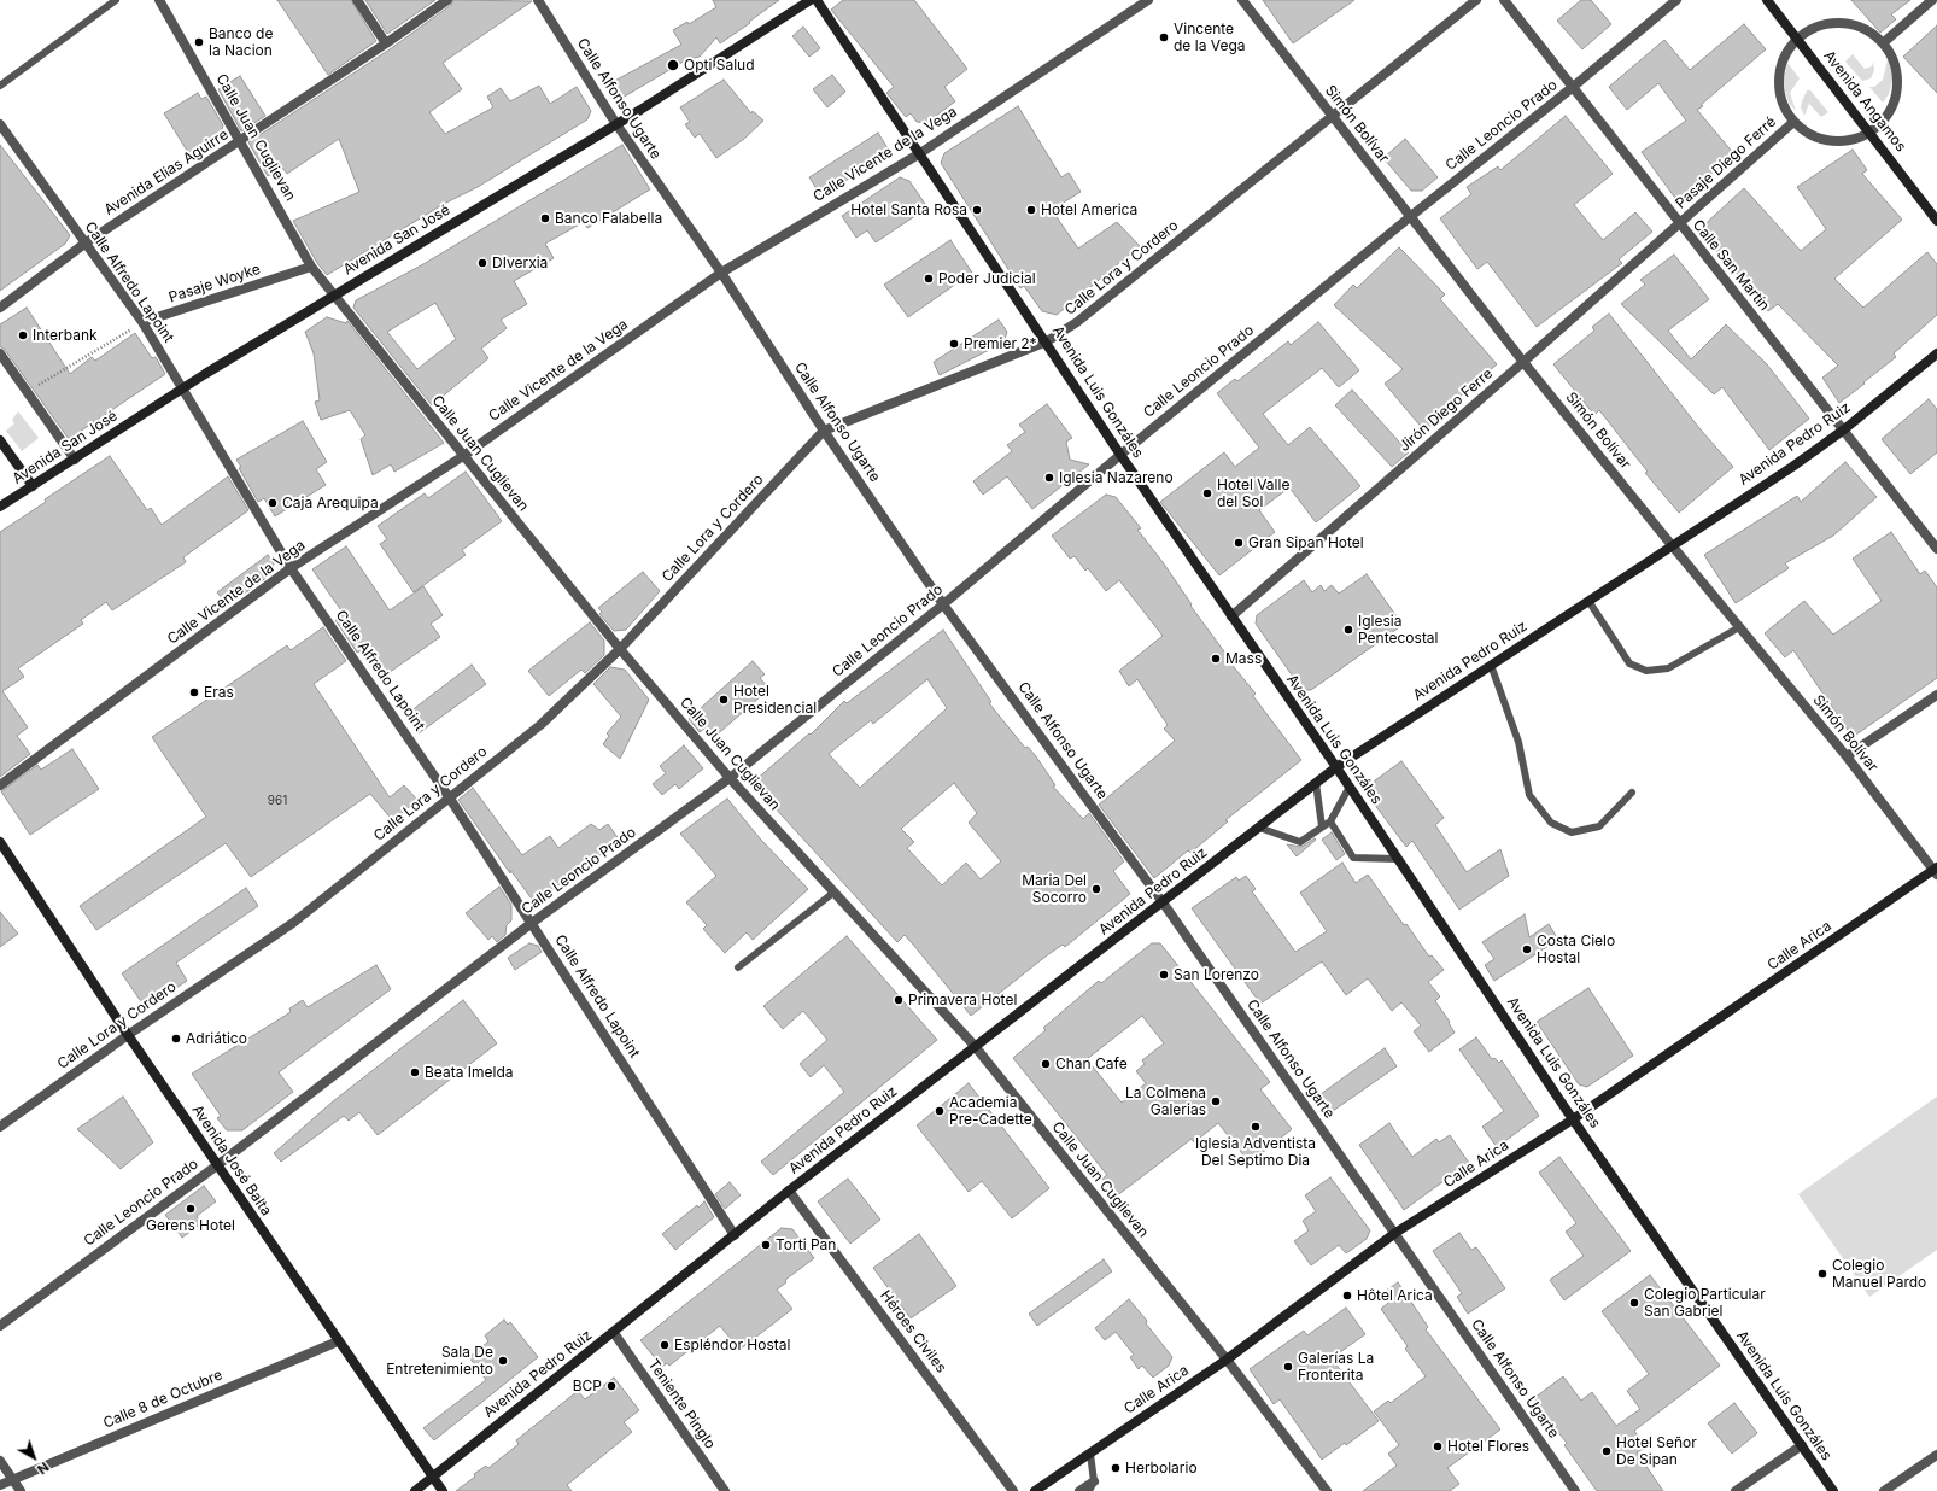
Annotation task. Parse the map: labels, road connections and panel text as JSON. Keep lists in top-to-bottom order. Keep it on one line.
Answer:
{"streets":{"main road":["Avenida Angamos","Avenida San José","Avenida Luis Gonzáles","Avenida Pedro Ruiz","Calle Arica","Avenida José Balta"],"street":["Calle Alfonso Ugarte","Simón Bolívar","Calle Leoncio Prado","Calle Juan Cuglievan","Calle Vicente de la Vega","Pasaje Diego Ferré","Avenida Elias Aguirre","Calle San Martín","Calle Lora y Cordero","Calle Alfredo Lapoint","Pasaje Woyke","Jirón Diego Ferre","Héroes Civiles","Calle 8 de Octubre","Teniente Pinglo"]},"crossings":[["Calle Alfonso Ugarte","Calle Leoncio Prado"],["Calle Alfonso Ugarte","Calle Vicente de la Vega"],["Calle Alfonso Ugarte","Avenida San José"],["Calle Alfonso Ugarte","Calle Lora y Cordero"],["Calle Alfonso Ugarte","Avenida Pedro Ruiz"],["Calle Alfonso Ugarte","Calle Arica"],["Avenida Angamos","Pasaje Diego Ferré"],["Simón Bolívar","Calle Leoncio Prado"],["Simón Bolívar","Calle Lora y Cordero"],["Simón Bolívar","Jirón Diego Ferre"],["Simón Bolívar","Avenida Pedro Ruiz"],["Simón Bolívar","Calle Arica"],["Calle Leoncio Prado","Calle Juan Cuglievan"],["Calle Leoncio Prado","Calle San Martín"],["Calle Leoncio Prado","Calle Alfredo Lapoint"],["Calle Leoncio Prado","Avenida Luis Gonzáles"],["Calle Leoncio Prado","Avenida José Balta"],["Calle Juan Cuglievan","Calle Vicente de la Vega"],["Calle Juan Cuglievan","Avenida Elias Aguirre"],["Calle Juan Cuglievan","Avenida San José"],["Calle Juan Cuglievan","Calle Lora y Cordero"],["Calle Juan Cuglievan","Pasaje Woyke"],["Calle Juan Cuglievan","Avenida Pedro Ruiz"],["Calle Juan Cuglievan","Calle Arica"],["Calle Vicente de la Vega","Calle Alfredo Lapoint"],["Calle Vicente de la Vega","Avenida Luis Gonzáles"],["Pasaje Diego Ferré","Calle San Martín"],["Pasaje Diego Ferré","Jirón Diego Ferre"],["Avenida Elias Aguirre","Calle Alfredo Lapoint"],["Avenida San José","Calle Alfredo Lapoint"],["Calle San Martín","Jirón Diego Ferre"],["Calle San Martín","Avenida Pedro Ruiz"],["Calle Lora y Cordero","Calle Alfredo Lapoint"],["Calle Lora y Cordero","Avenida Luis Gonzáles"],["Calle Lora y Cordero","Avenida José Balta"],["Calle Alfredo Lapoint","Pasaje Woyke"],["Calle Alfredo Lapoint","Avenida Pedro Ruiz"],["Avenida Luis Gonzáles","Jirón Diego Ferre"],["Avenida Luis Gonzáles","Avenida Pedro Ruiz"],["Avenida Luis Gonzáles","Calle Arica"],["Avenida Pedro Ruiz","Avenida José Balta"],["Avenida Pedro Ruiz","Héroes Civiles"],["Avenida Pedro Ruiz","Teniente Pinglo"],["Avenida José Balta","Calle 8 de Octubre"]],"places":["Vincente de la Vega","Banco de la Nacion","Opti Salud","Hotel Santa Rosa","Hotel America","Banco Falabella","DIverxia","Poder Judicial","Interbank","Premier 2*","Iglesia Nazareno","Hotel Valle del Sol","Caja Arequipa","Gran Sipan Hotel","Iglesia Pentecostal","Mass","Eras","Hotel Presidencial","Maria Del Socorro","Costa Cielo Hostal","San Lorenzo","Primavera Hotel","Adriático","Chan Cafe","Beata Imelda","La Colmena Galerias","Academia Pre-Cadette","Iglesia Adventista Del Septimo Dia","Gerens Hotel","Torti Pan","Colegio Manuel Pardo","Hôtel Arica","Colegio Particular San Gabriel","Espléndor Hostal","Sala De Entretenimiento","Galerías La Fronterita","BCP","Hotel Flores","Hotel Señor De Sipan","Herbolario"],"house_numbers":["961"],"north":"bottom right"}
